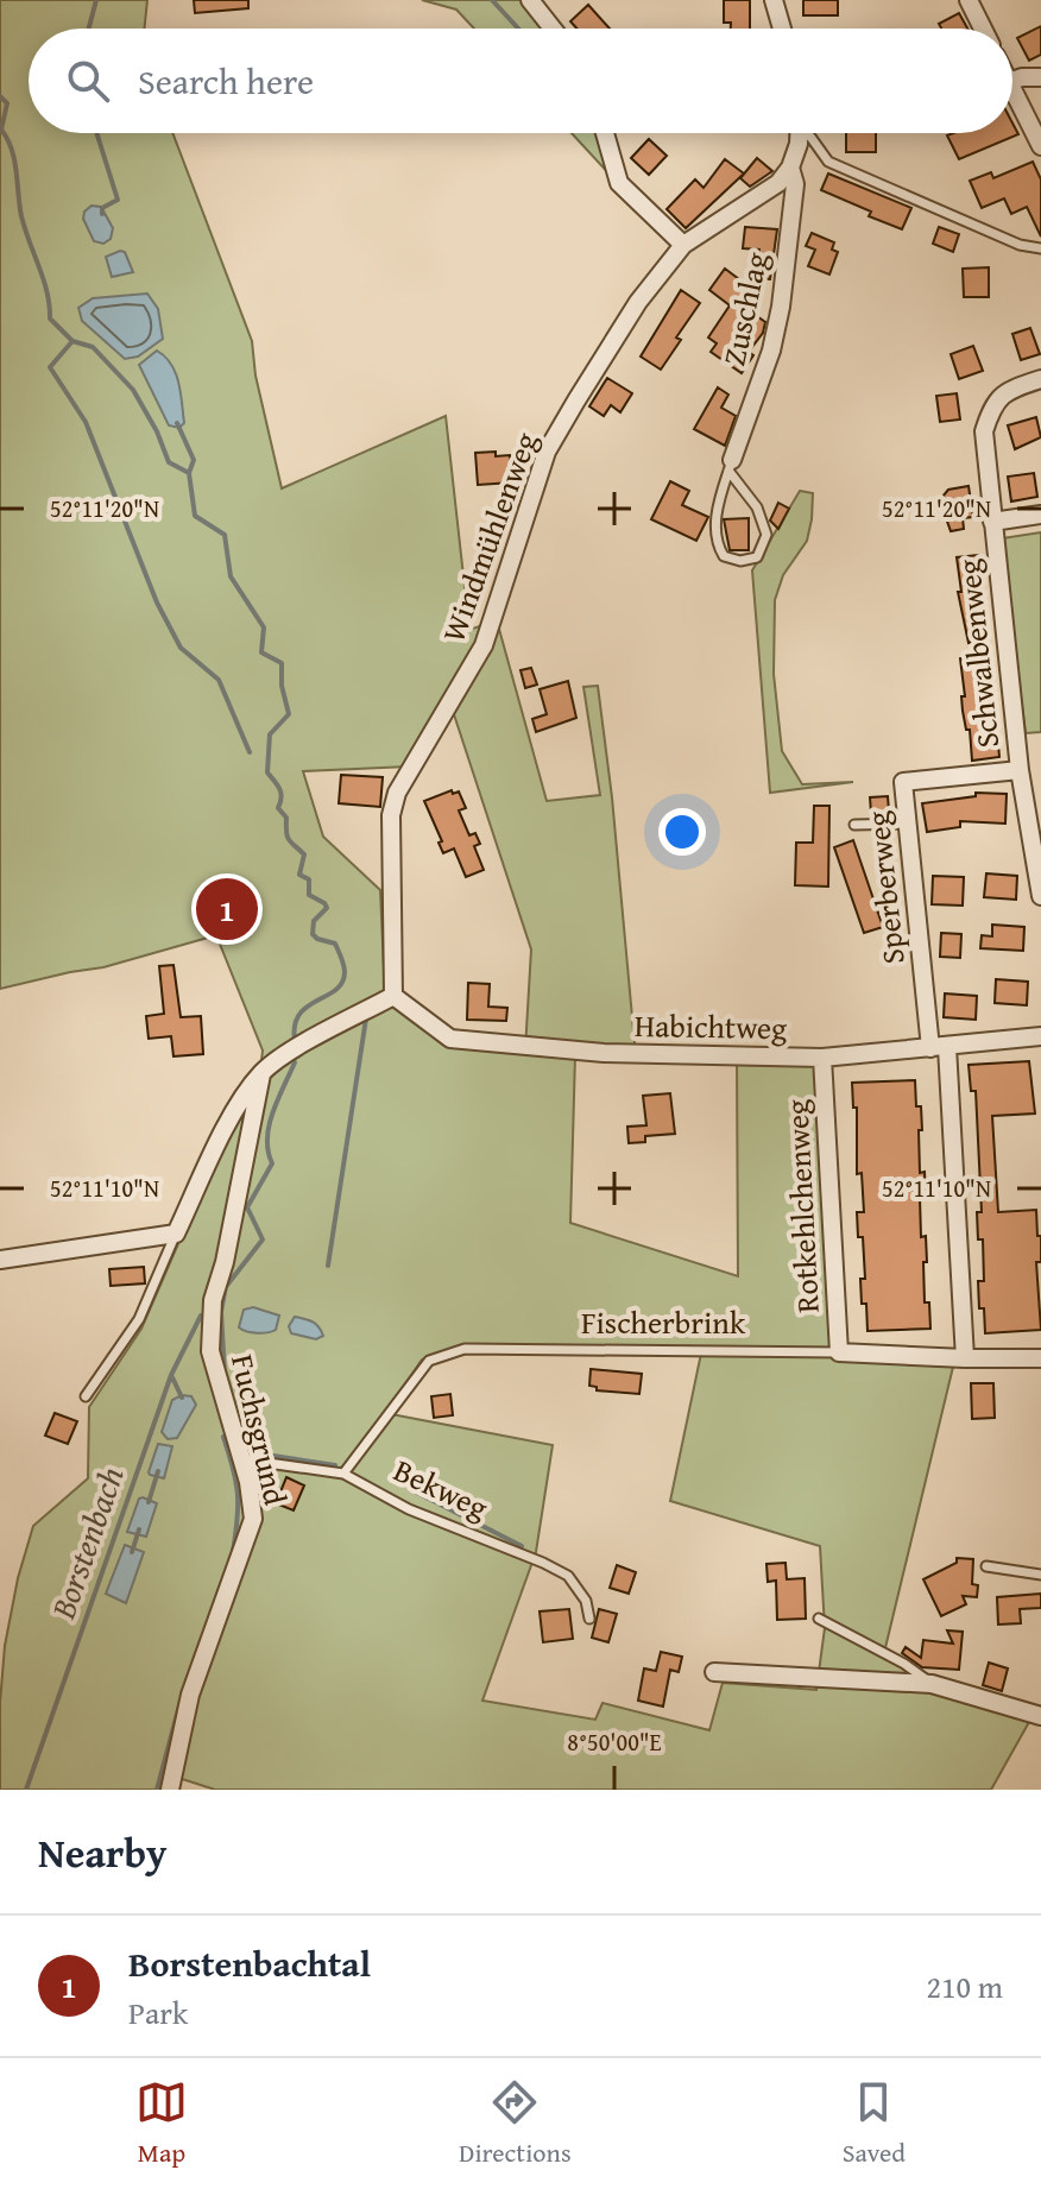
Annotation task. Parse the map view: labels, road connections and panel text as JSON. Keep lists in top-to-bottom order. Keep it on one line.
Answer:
{"streets":{"street":["Zuschlag","Windmühlenweg","Schwalbenweg","Sperberweg","Habichtweg","Rotkehlchenweg","Fischerbrink","Fuchsgrund"],"lane":["Bekweg"]},"crossings":[["Zuschlag","Windmühlenweg"],["Windmühlenweg","Habichtweg"],["Schwalbenweg","Sperberweg"],["Sperberweg","Habichtweg"],["Sperberweg","Fischerbrink"],["Habichtweg","Rotkehlchenweg"],["Rotkehlchenweg","Fischerbrink"],["Fischerbrink","Bekweg"],["Fuchsgrund","Bekweg"]],"water":["Borstenbach"],"page":{"search":"Search here","pins":"1","heading":"Nearby","list":[{"mark":"1","name":"Borstenbachtal","note":"Park","value":"210 m"}],"nav":["Map","Directions","Saved"]},"coordinates":["52°11'20\"N","52°11'10\"N","8°50'00\"E"]}
